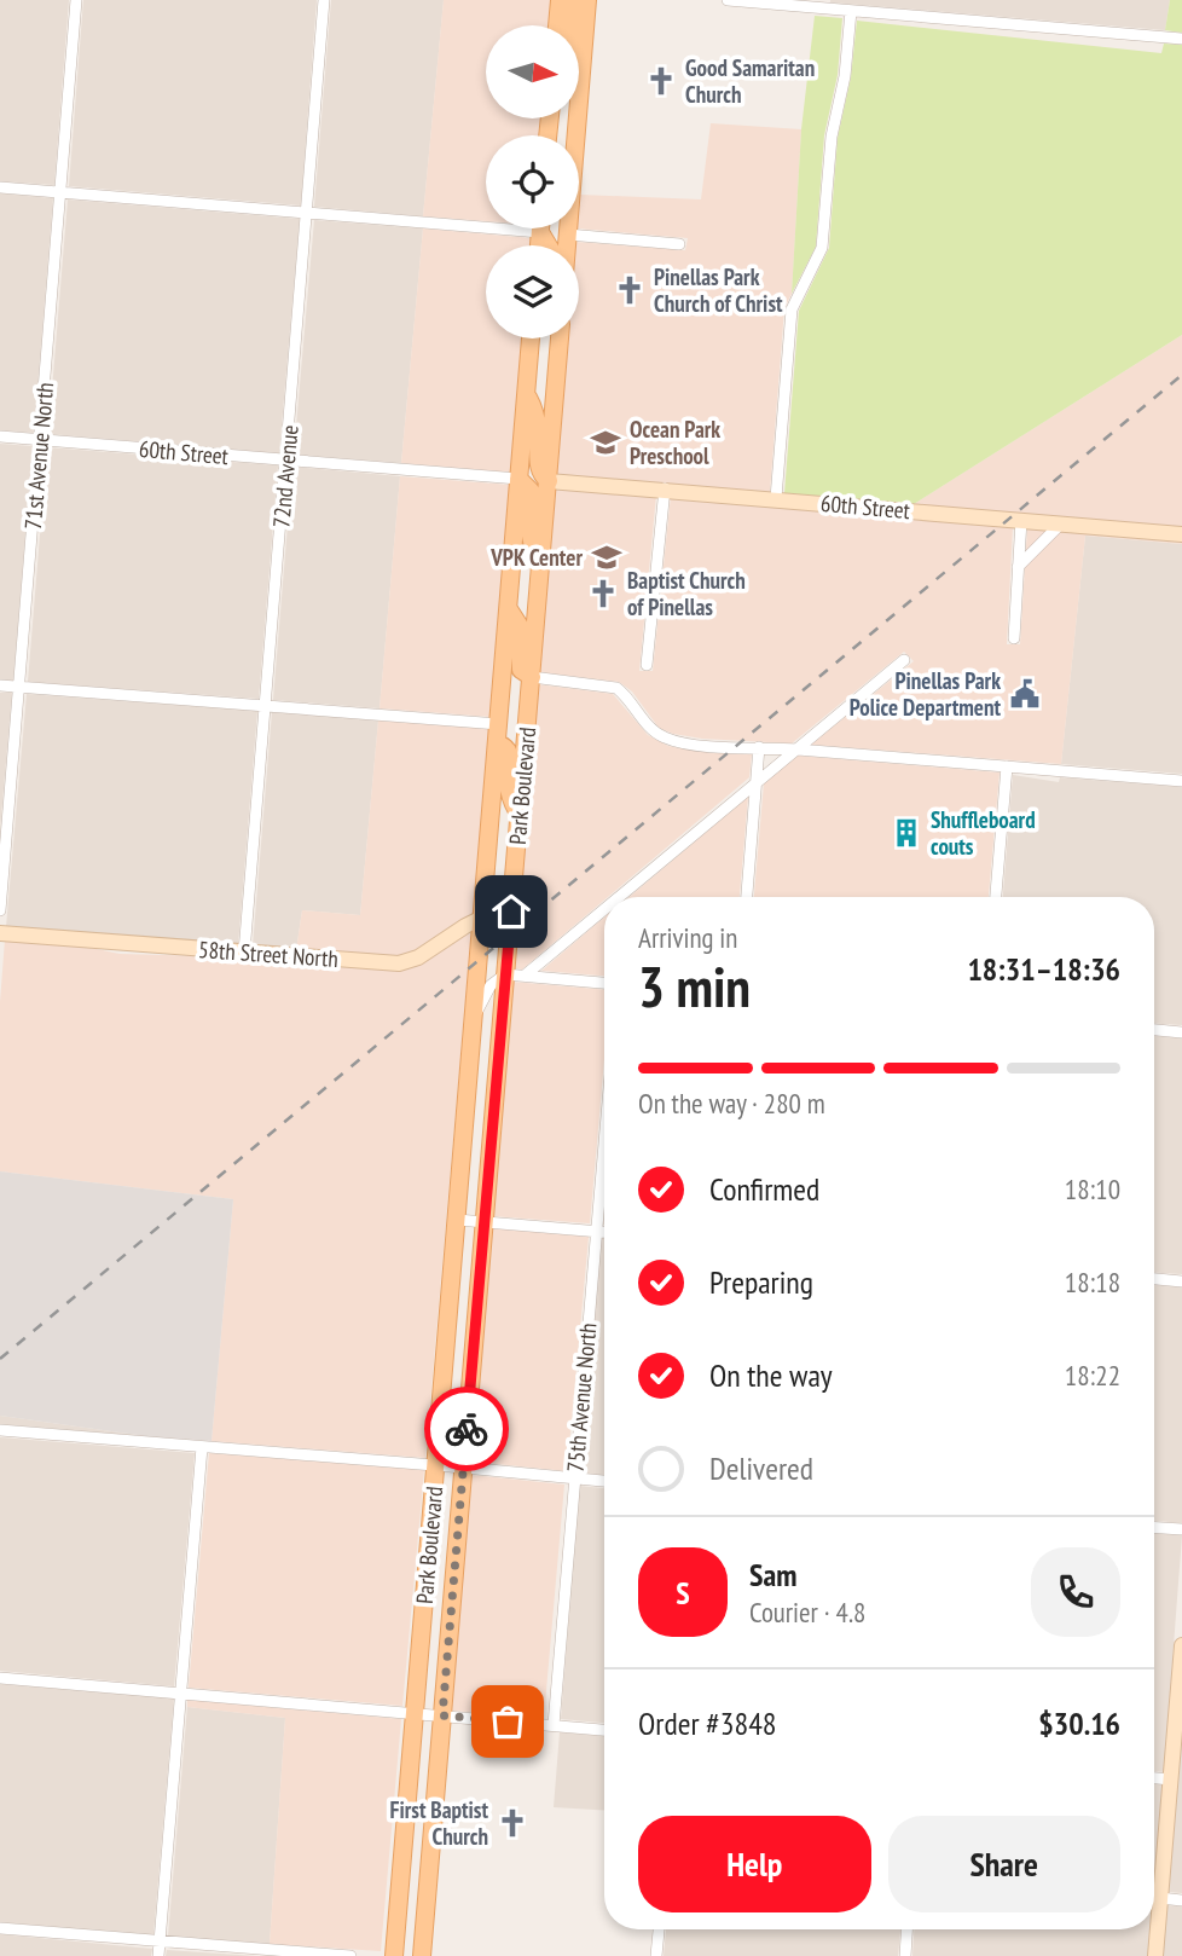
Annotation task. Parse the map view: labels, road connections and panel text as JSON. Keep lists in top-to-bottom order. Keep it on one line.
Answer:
{"streets":{"main road":["Park Boulevard"],"street":["60th Street","71st Avenue North","72nd Avenue","58th Street North","75th Avenue North"]},"crossings":[["60th Street","71st Avenue North"],["60th Street","72nd Avenue"],["60th Street","Park Boulevard"],["72nd Avenue","58th Street North"],["Park Boulevard","58th Street North"]],"places":{"church":["Good Samaritan Church","Pinellas Park Church of Christ","Baptist Church of Pinellas","First Baptist Church"],"school or university":["Ocean Park Preschool","VPK Center"],"public building":["Pinellas Park Police Department"],"building":["Shuffleboard couts"]},"north":"right","page":{"heading":["3 min","Arriving in","18:31–18:36"],"panel":["Sam","Courier · 4.8","Order #3848","$30.16"],"bar":"On the way · 280 m","list":[["Confirmed","18:10"],["Preparing","18:18"],["On the way","18:22"],"Delivered"],"round":"S","buttons":["Help","Share"]}}
